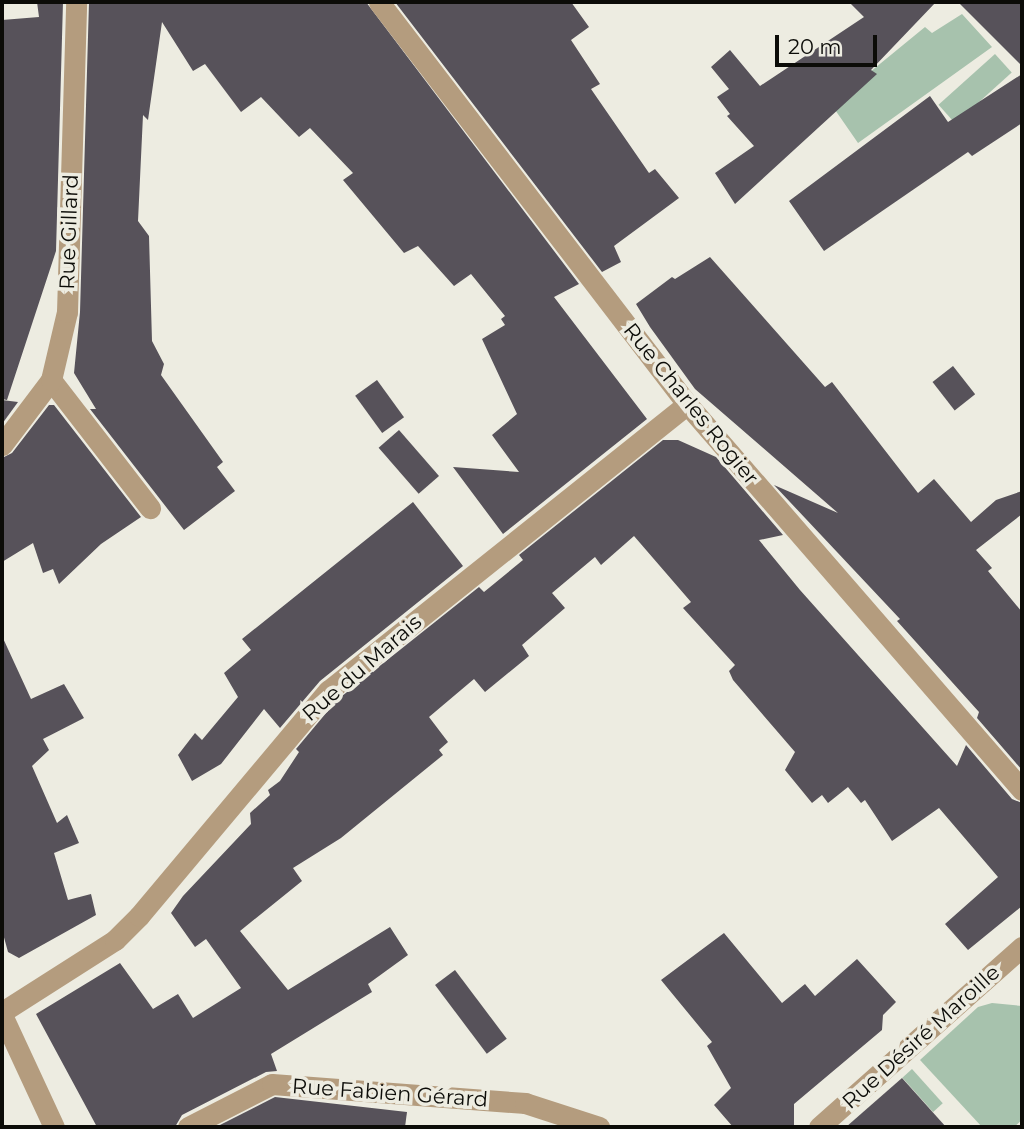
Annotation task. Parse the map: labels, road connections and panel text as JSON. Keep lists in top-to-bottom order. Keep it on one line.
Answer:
{"streets":{"street":["Rue Gillard","Rue Charles Rogier","Rue du Marais","Rue Désiré Maroille","Rue Fabien Gérard"]},"crossings":[["Rue Charles Rogier","Rue du Marais"]],"scale_bar":"20 m"}
